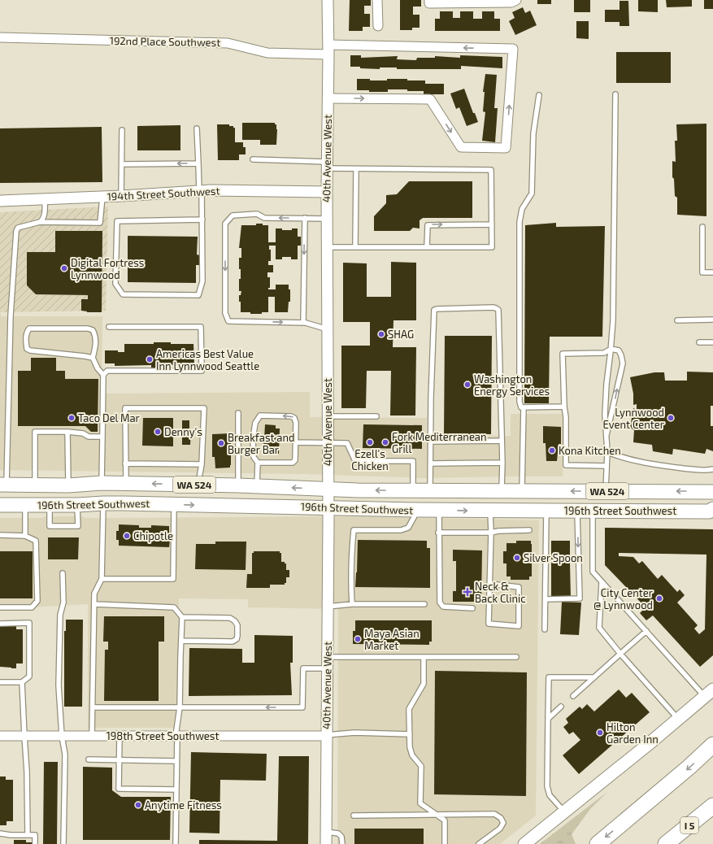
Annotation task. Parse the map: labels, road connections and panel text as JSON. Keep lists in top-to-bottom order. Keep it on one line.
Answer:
{"streets":{"highway":["I 5"],"main road":["WA 524","196th Street Southwest"],"street":["192nd Place Southwest","40th Avenue West","194th Street Southwest","198th Street Southwest"]},"crossings":[["192nd Place Southwest","40th Avenue West"],["40th Avenue West","194th Street Southwest"],["40th Avenue West","196th Street Southwest"],["40th Avenue West","198th Street Southwest"]],"places":{"other":["Digital Fortress Lynnwood","SHAG","Americas Best Value Inn Lynnwood Seattle","Washington Energy Services","Taco Del Mar","Lynnwood Event Center","Denny's","Ezell's Chicken","Fork Mediterranean Grill","Breakfast and Burger Bar","Kona Kitchen","Chipotle","Silver Spoon","City Center @ Lynnwood","Maya Asian Market","Hilton Garden Inn","Anytime Fitness"],"health":["Neck & Back Clinic"]}}
